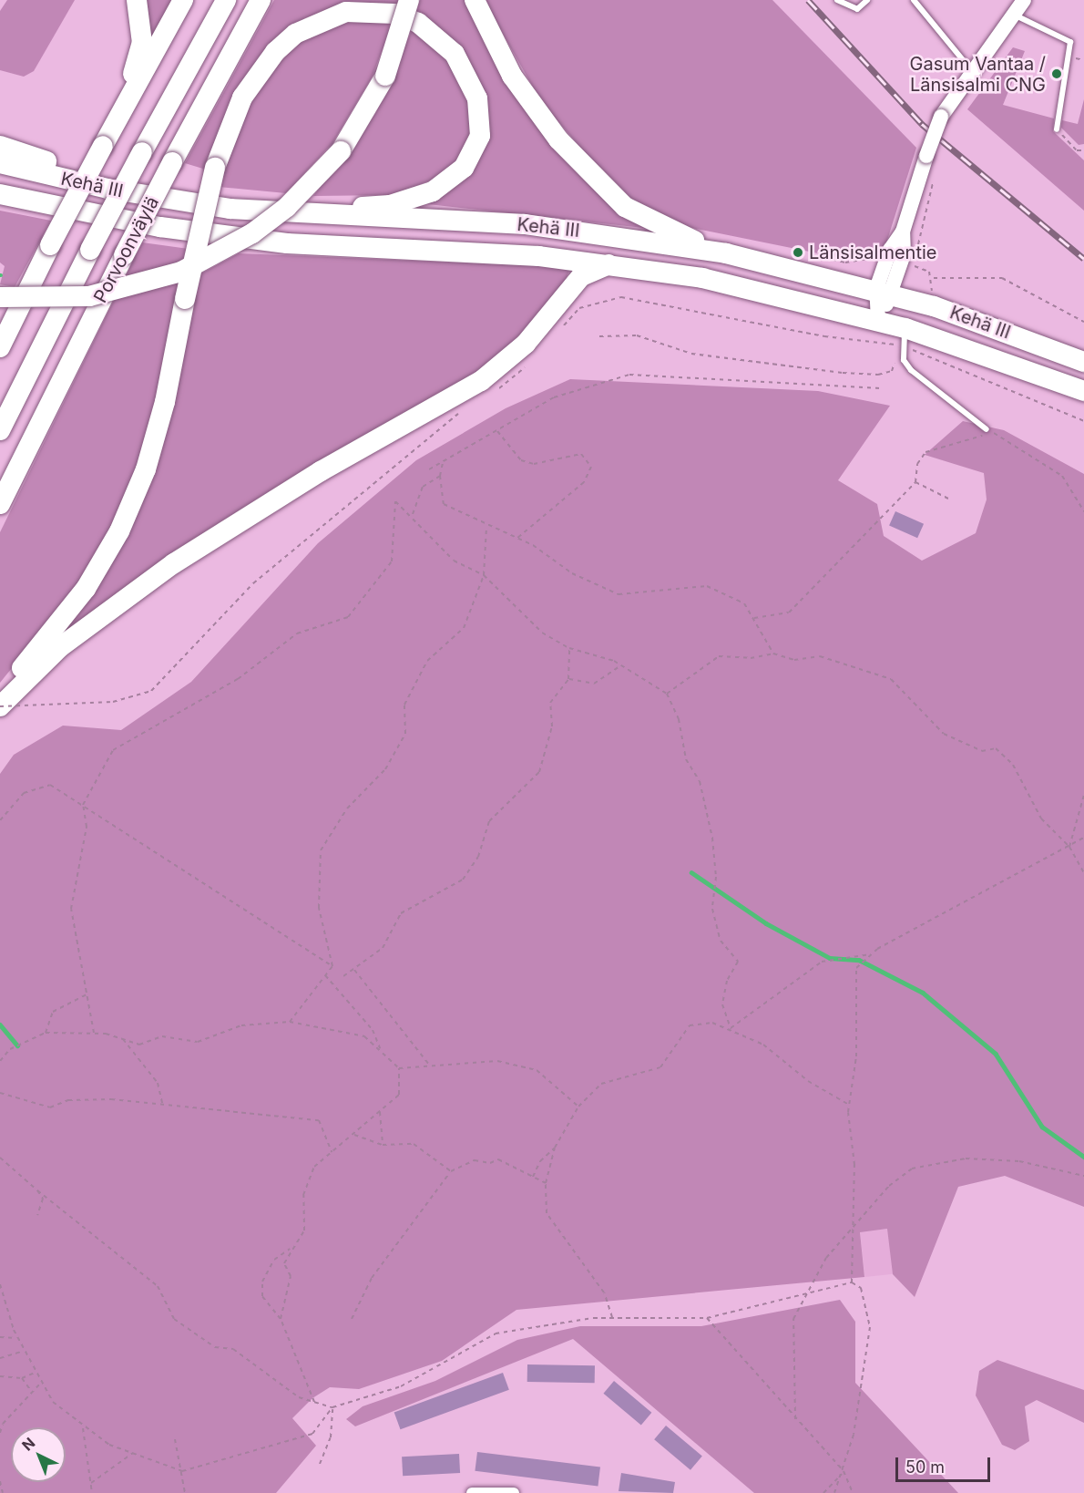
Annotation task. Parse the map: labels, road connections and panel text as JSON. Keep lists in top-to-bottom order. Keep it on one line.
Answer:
{"streets":{"highway":["Kehä III","Porvoonväylä"]},"places":["Gasum Vantaa / Länsisalmi CNG","Länsisalmentie"],"scale_bar":"50 m","north":"top left"}
